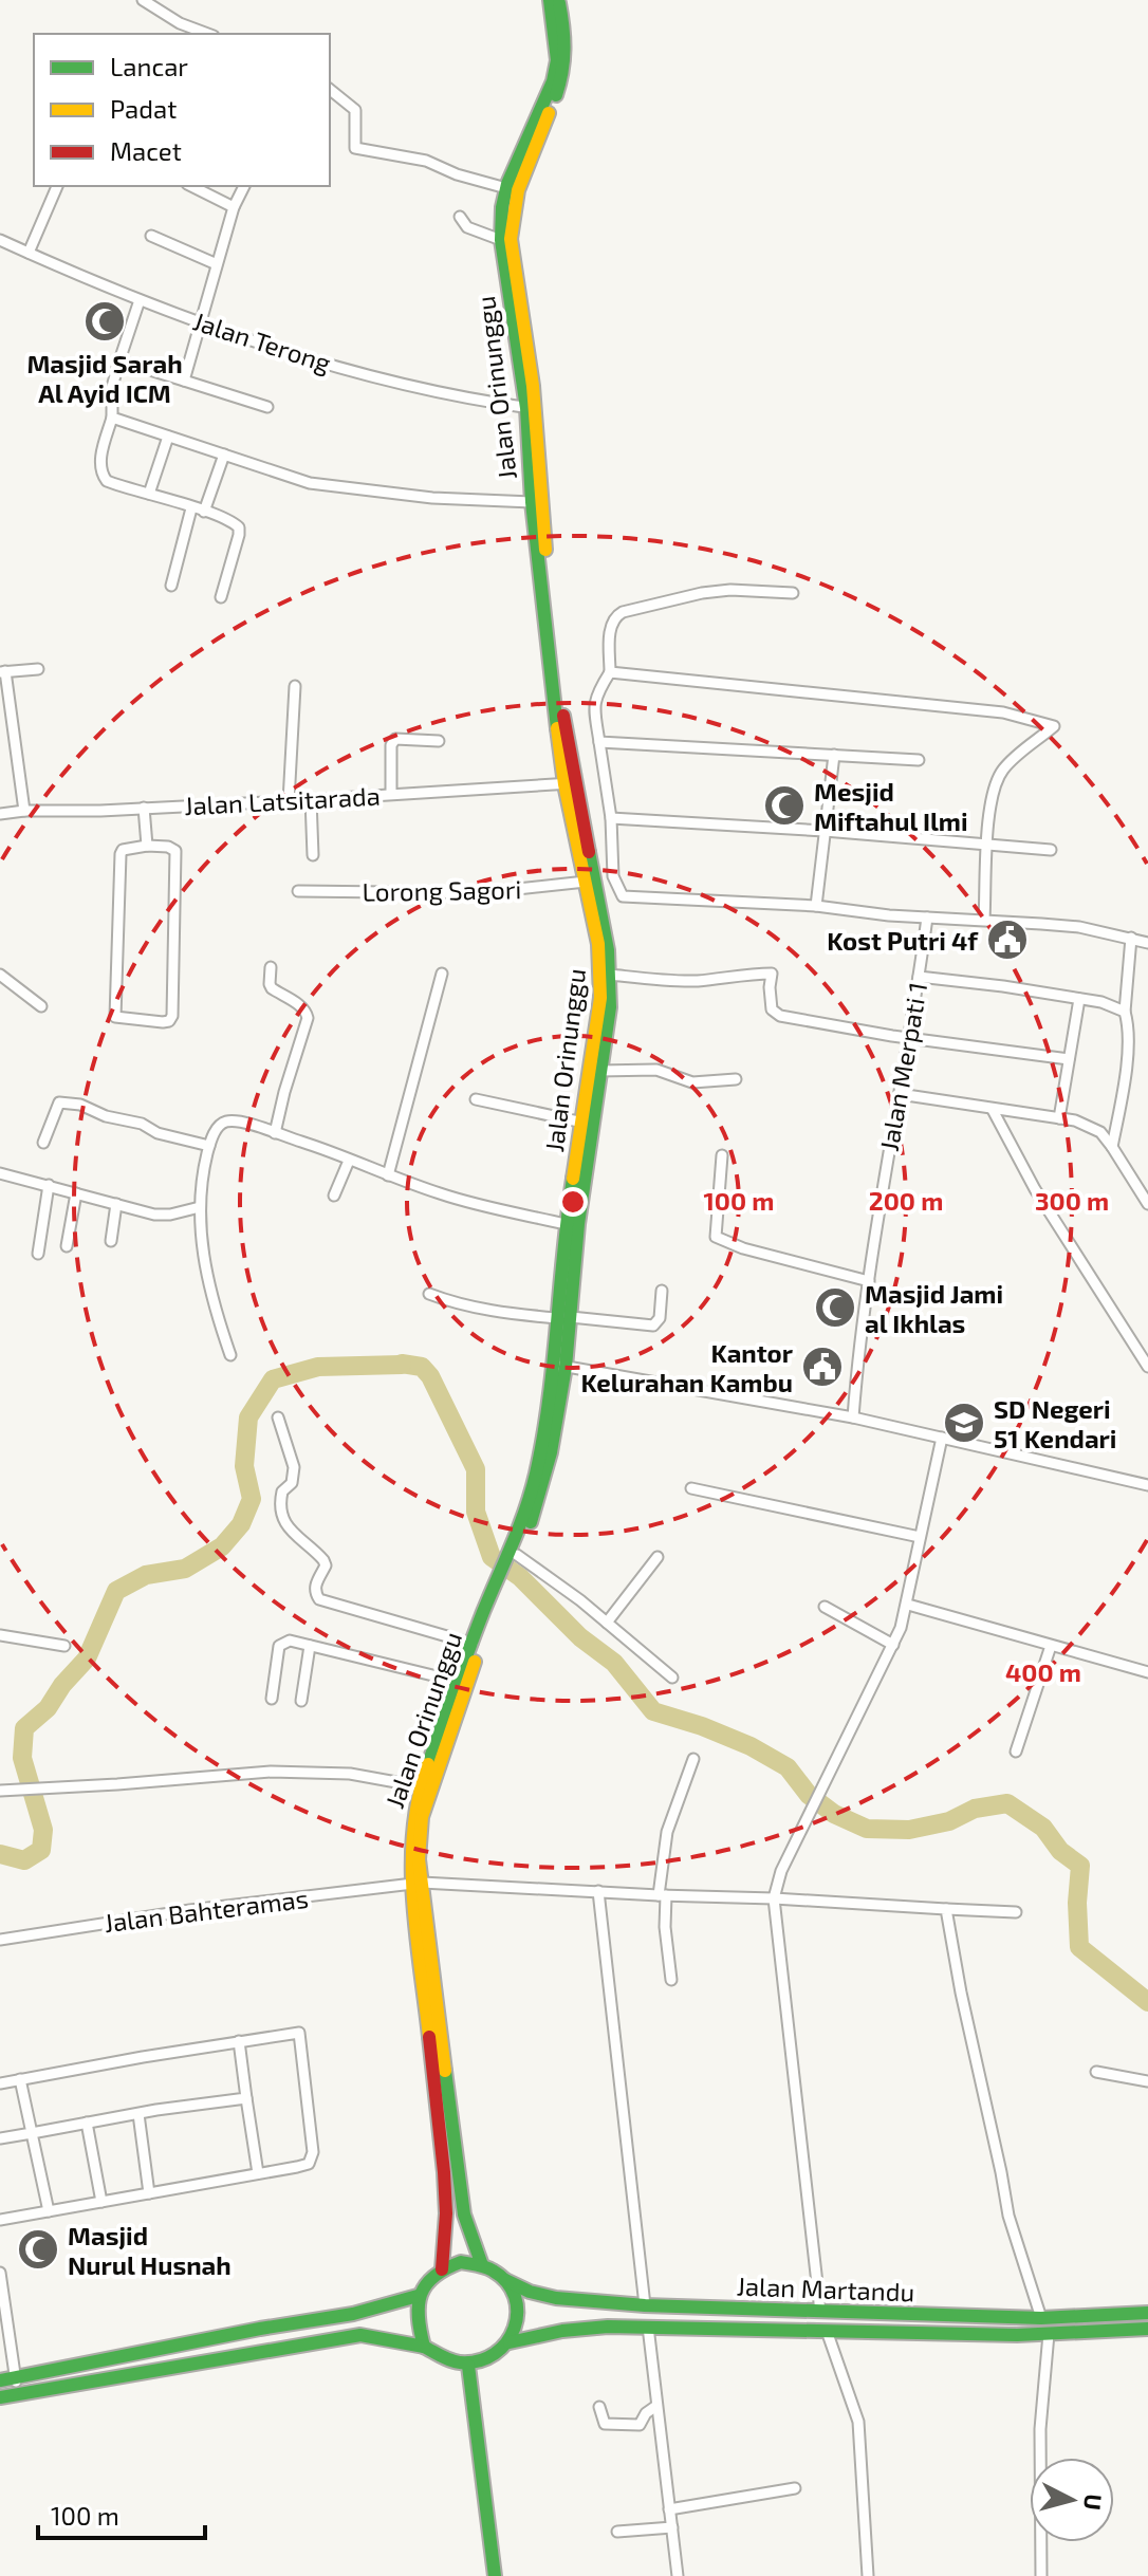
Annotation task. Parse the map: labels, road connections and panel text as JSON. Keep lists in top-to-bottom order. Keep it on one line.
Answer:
{"streets":{"main road":["Jalan Orinunggu","Jalan Martandu"],"street":["Jalan Terong","Jalan Latsitarada","Lorong Sagori","Jalan Merpati 1","Jalan Bahteramas"]},"crossings":[["Jalan Terong","Jalan Orinunggu"],["Jalan Orinunggu","Jalan Latsitarada"],["Jalan Orinunggu","Lorong Sagori"],["Jalan Orinunggu","Jalan Bahteramas"],["Jalan Orinunggu","Jalan Martandu"]],"places":{"mosque":["Masjid Sarah Al Ayid ICM","Mesjid Miftahul Ilmi","Masjid Jami al Ikhlas","Masjid Nurul Husnah"],"public building":["Kost Putri 4f","Kantor Kelurahan Kambu"],"school or university":["SD Negeri 51 Kendari"]},"legend":["Lancar","Padat","Macet"],"scale_bar":"100 m","north":"right","rings":["100 m","200 m","300 m","400 m"]}
